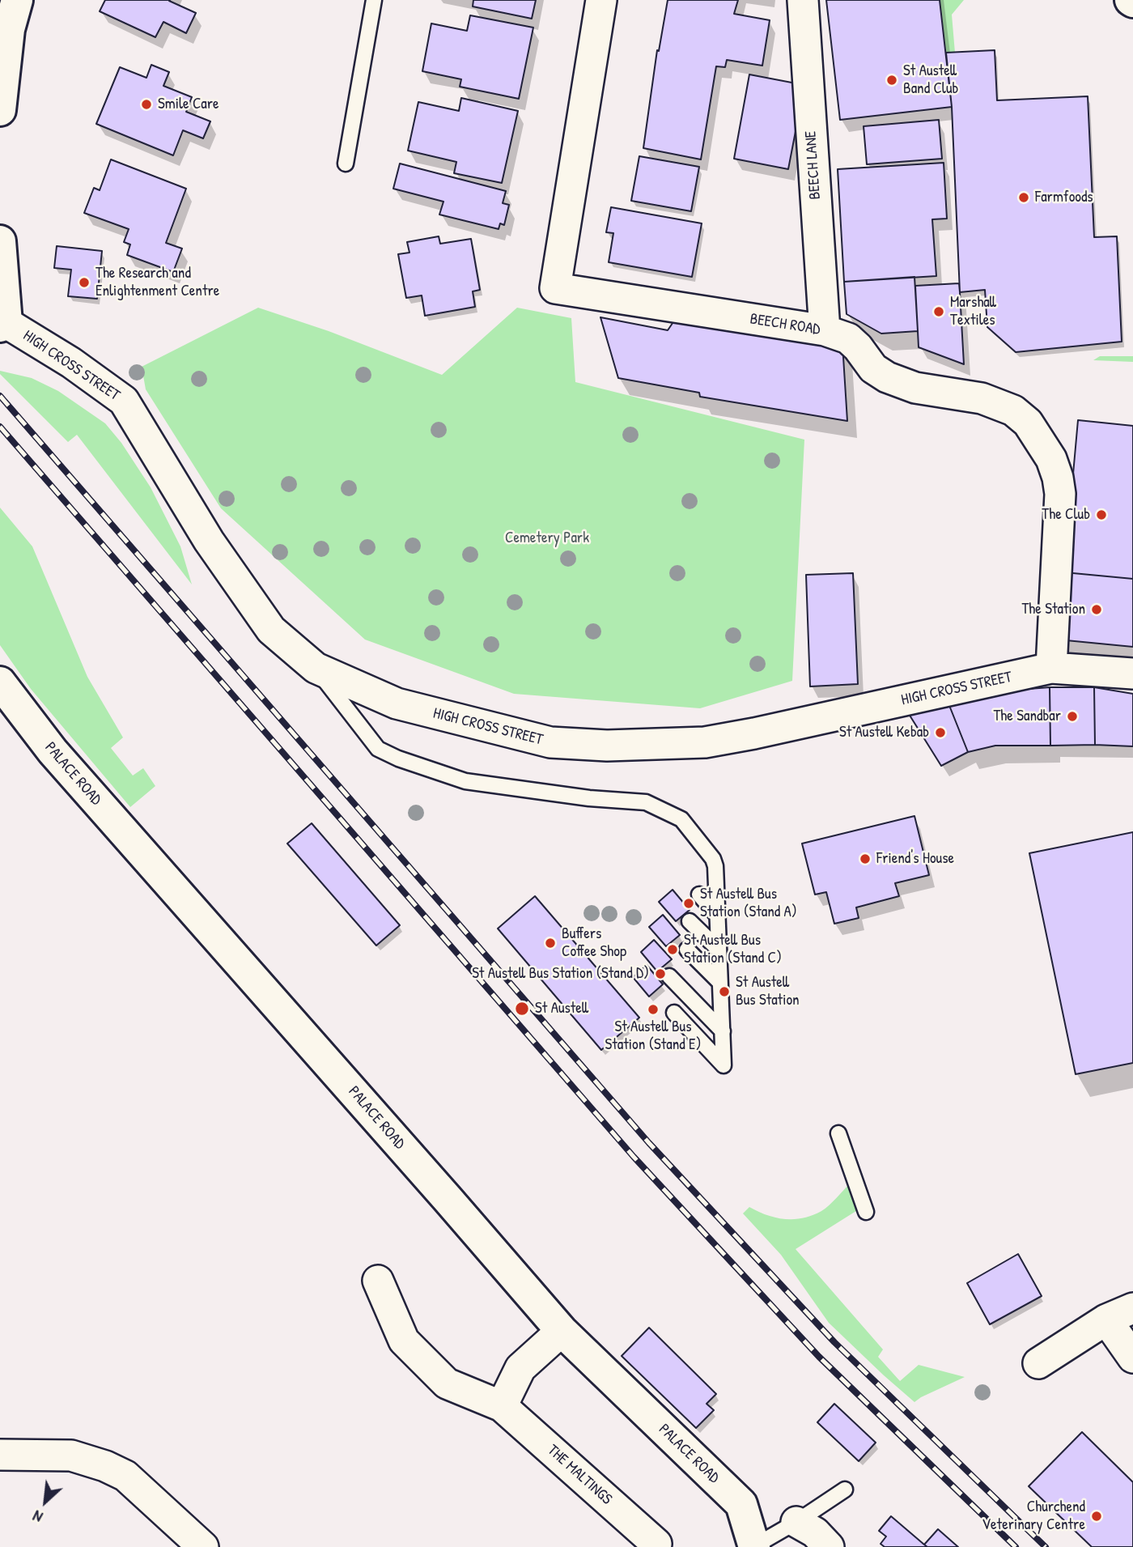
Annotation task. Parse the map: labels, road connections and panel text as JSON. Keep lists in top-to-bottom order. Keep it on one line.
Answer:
{"streets":{"street":["BEECH LANE","BEECH ROAD","HIGH CROSS STREET","PALACE ROAD","THE MALTINGS"]},"crossings":[["BEECH LANE","BEECH ROAD"],["BEECH ROAD","HIGH CROSS STREET"]],"parks":["Cemetery Park"],"places":["St Austell Band Club","Smile Care","Farmfoods","The Research and Enlightenment Centre","Marshall Textiles","The Club","The Station","The Sandbar","St Austell Kebab","Friend's House","St Austell Bus Station (Stand A)","Buffers Coffee Shop","St Austell Bus Station (Stand C)","St Austell Bus Station (Stand D)","St Austell Bus Station","St Austell","St Austell Bus Station (Stand E)","Churchend Veterinary Centre"],"north":"bottom left"}
